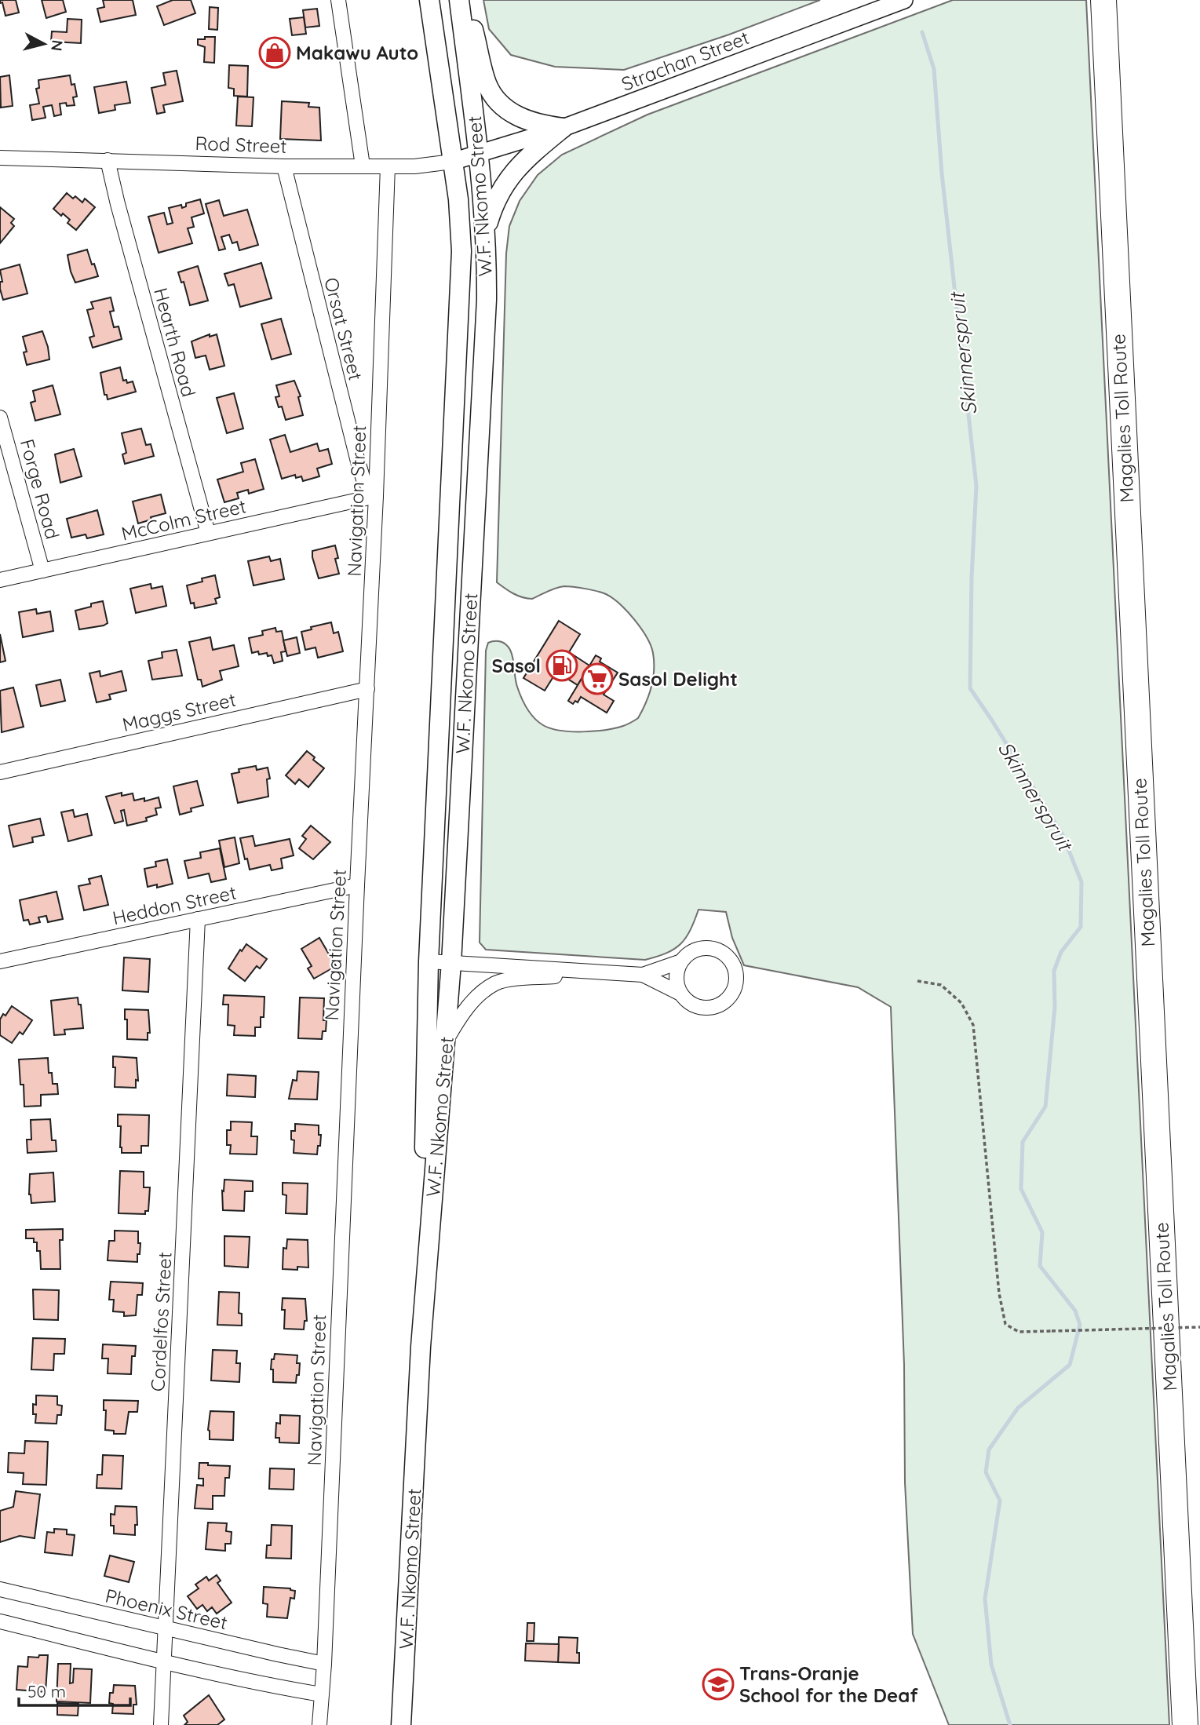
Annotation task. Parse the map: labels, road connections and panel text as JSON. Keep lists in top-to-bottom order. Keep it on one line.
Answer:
{"streets":{"highway":["Magalies Toll Route"],"main road":["W.F. Nkomo Street"],"street":["Strachan Street","Rod Street","Orsat Street","Hearth Road","Forge Road","Navigation Street","McColm Street","Maggs Street","Heddon Street","Cordelfos Street","Phoenix Street"]},"crossings":[["Strachan Street","Rod Street"],["Strachan Street","W.F. Nkomo Street"],["Rod Street","W.F. Nkomo Street"],["Rod Street","Orsat Street"],["Rod Street","Hearth Road"],["Rod Street","Navigation Street"],["Orsat Street","Navigation Street"],["Orsat Street","McColm Street"],["Hearth Road","McColm Street"],["Forge Road","McColm Street"],["Navigation Street","McColm Street"],["Navigation Street","Maggs Street"],["Navigation Street","Heddon Street"],["Navigation Street","Phoenix Street"],["Heddon Street","Cordelfos Street"],["Cordelfos Street","Phoenix Street"]],"water":["Skinnerspruit"],"places":{"shop":["Makawu Auto"],"fuel station":["Sasol"],"supermarket":["Sasol Delight"],"school or university":["Trans-Oranje School for the Deaf"]},"scale_bar":"50 m","north":"right"}
